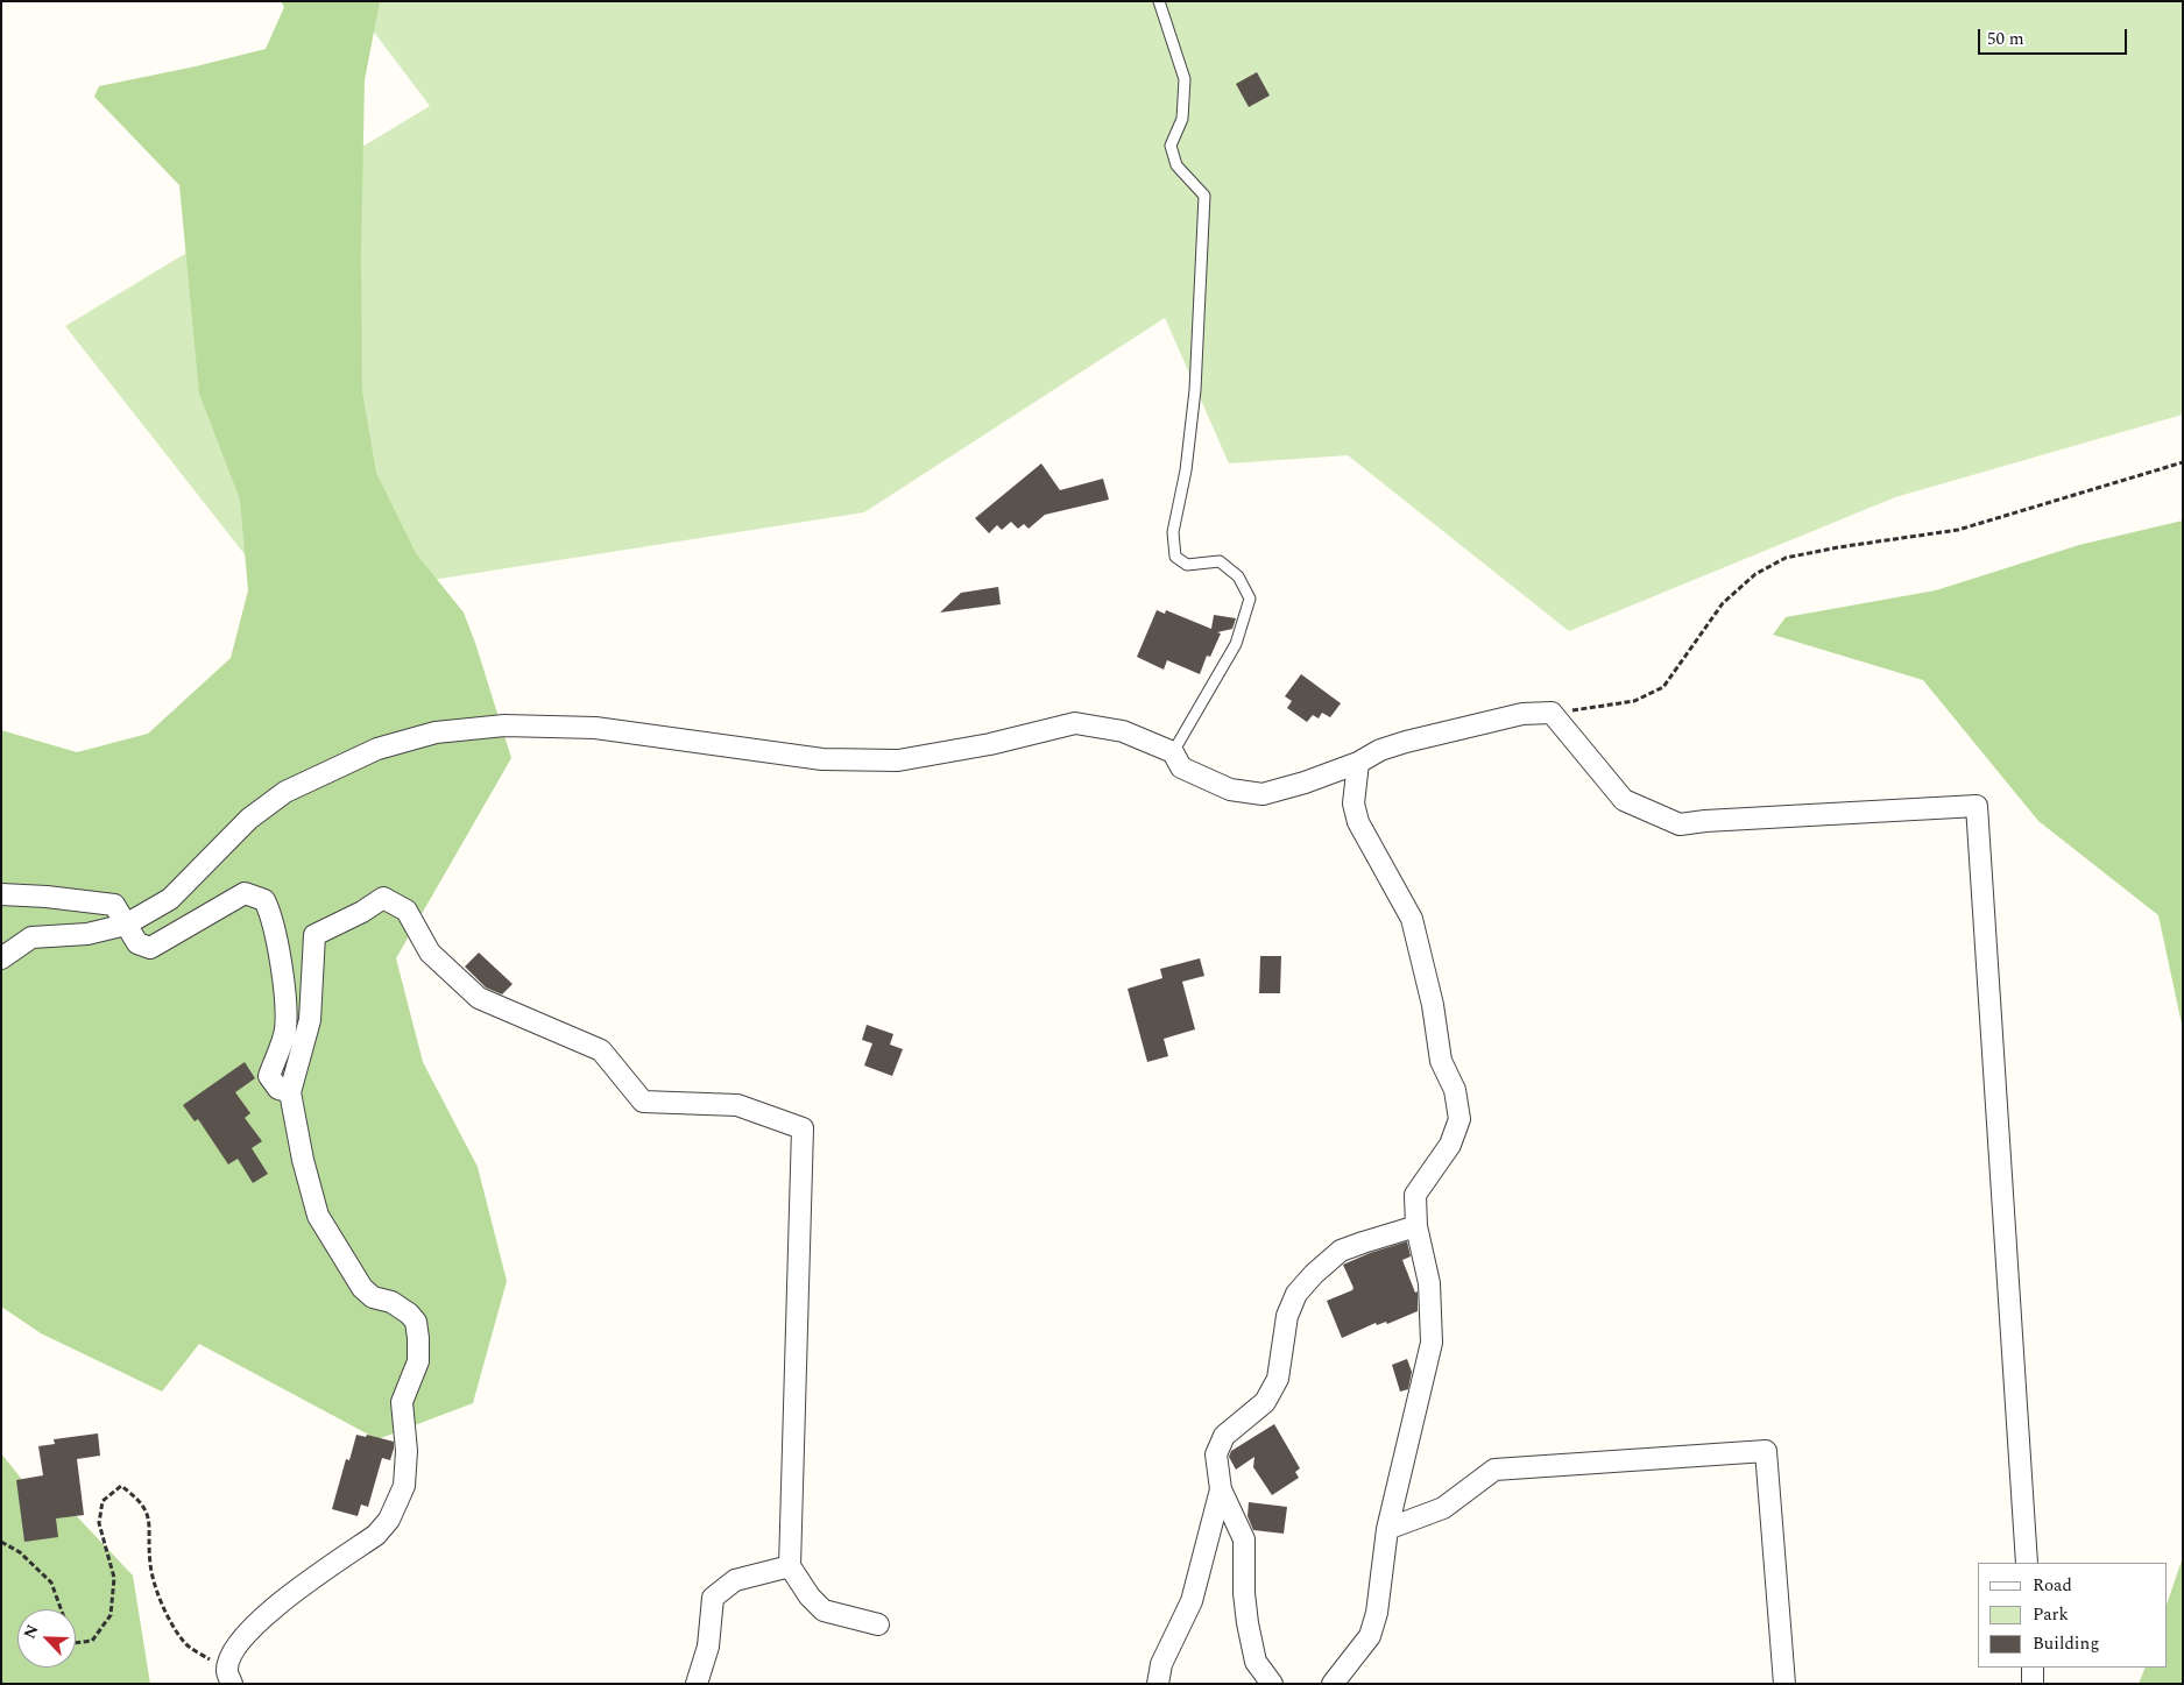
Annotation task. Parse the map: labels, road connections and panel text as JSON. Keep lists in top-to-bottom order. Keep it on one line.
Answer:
{"legend":["Road","Park","Building"],"scale_bar":"50 m","north":"top left"}
